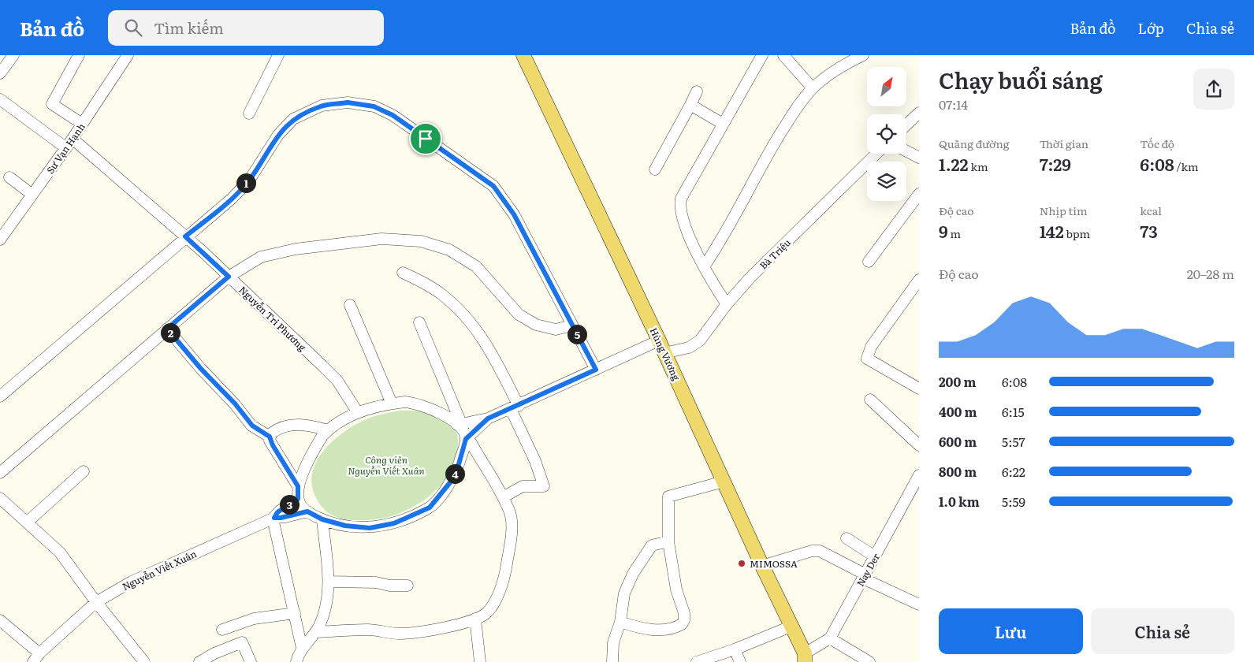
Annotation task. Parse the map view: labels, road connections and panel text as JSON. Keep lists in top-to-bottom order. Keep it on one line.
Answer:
{"streets":{"main road":["Hùng Vương"],"street":["Sư Vạn Hạnh","Bà Triệu","Nguyễn Tri Phương","Nguyễn Viết Xuân","Nay Der"]},"crossings":[["Sư Vạn Hạnh","Nguyễn Tri Phương"],["Bà Triệu","Hùng Vương"]],"parks":["Công viên Nguyễn Viết Xuân"],"places":["MIMOSSA"],"north":"top right","page":{"header":"Bản đồ","search":"Tìm kiếm","nav":["Bản đồ","Lớp","Chia sẻ"],"heading":["Chạy buổi sáng","07:14"],"stats":[["Quãng đường","1.22 km"],["Thời gian","7:29"],["Tốc độ","6:08 /km"],["Độ cao","9 m"],["Nhịp tim","142 bpm"],["kcal","73"]],"pins":["1","2","5","4","3"],"chart":["Độ cao","20–28 m"],"list":[{"name":"200 m","note":"6:08"},{"name":"400 m","note":"6:15"},{"name":"600 m","note":"5:57"},{"name":"800 m","note":"6:22"},{"name":"1.0 km","note":"5:59"}],"buttons":["Lưu","Chia sẻ"]}}
